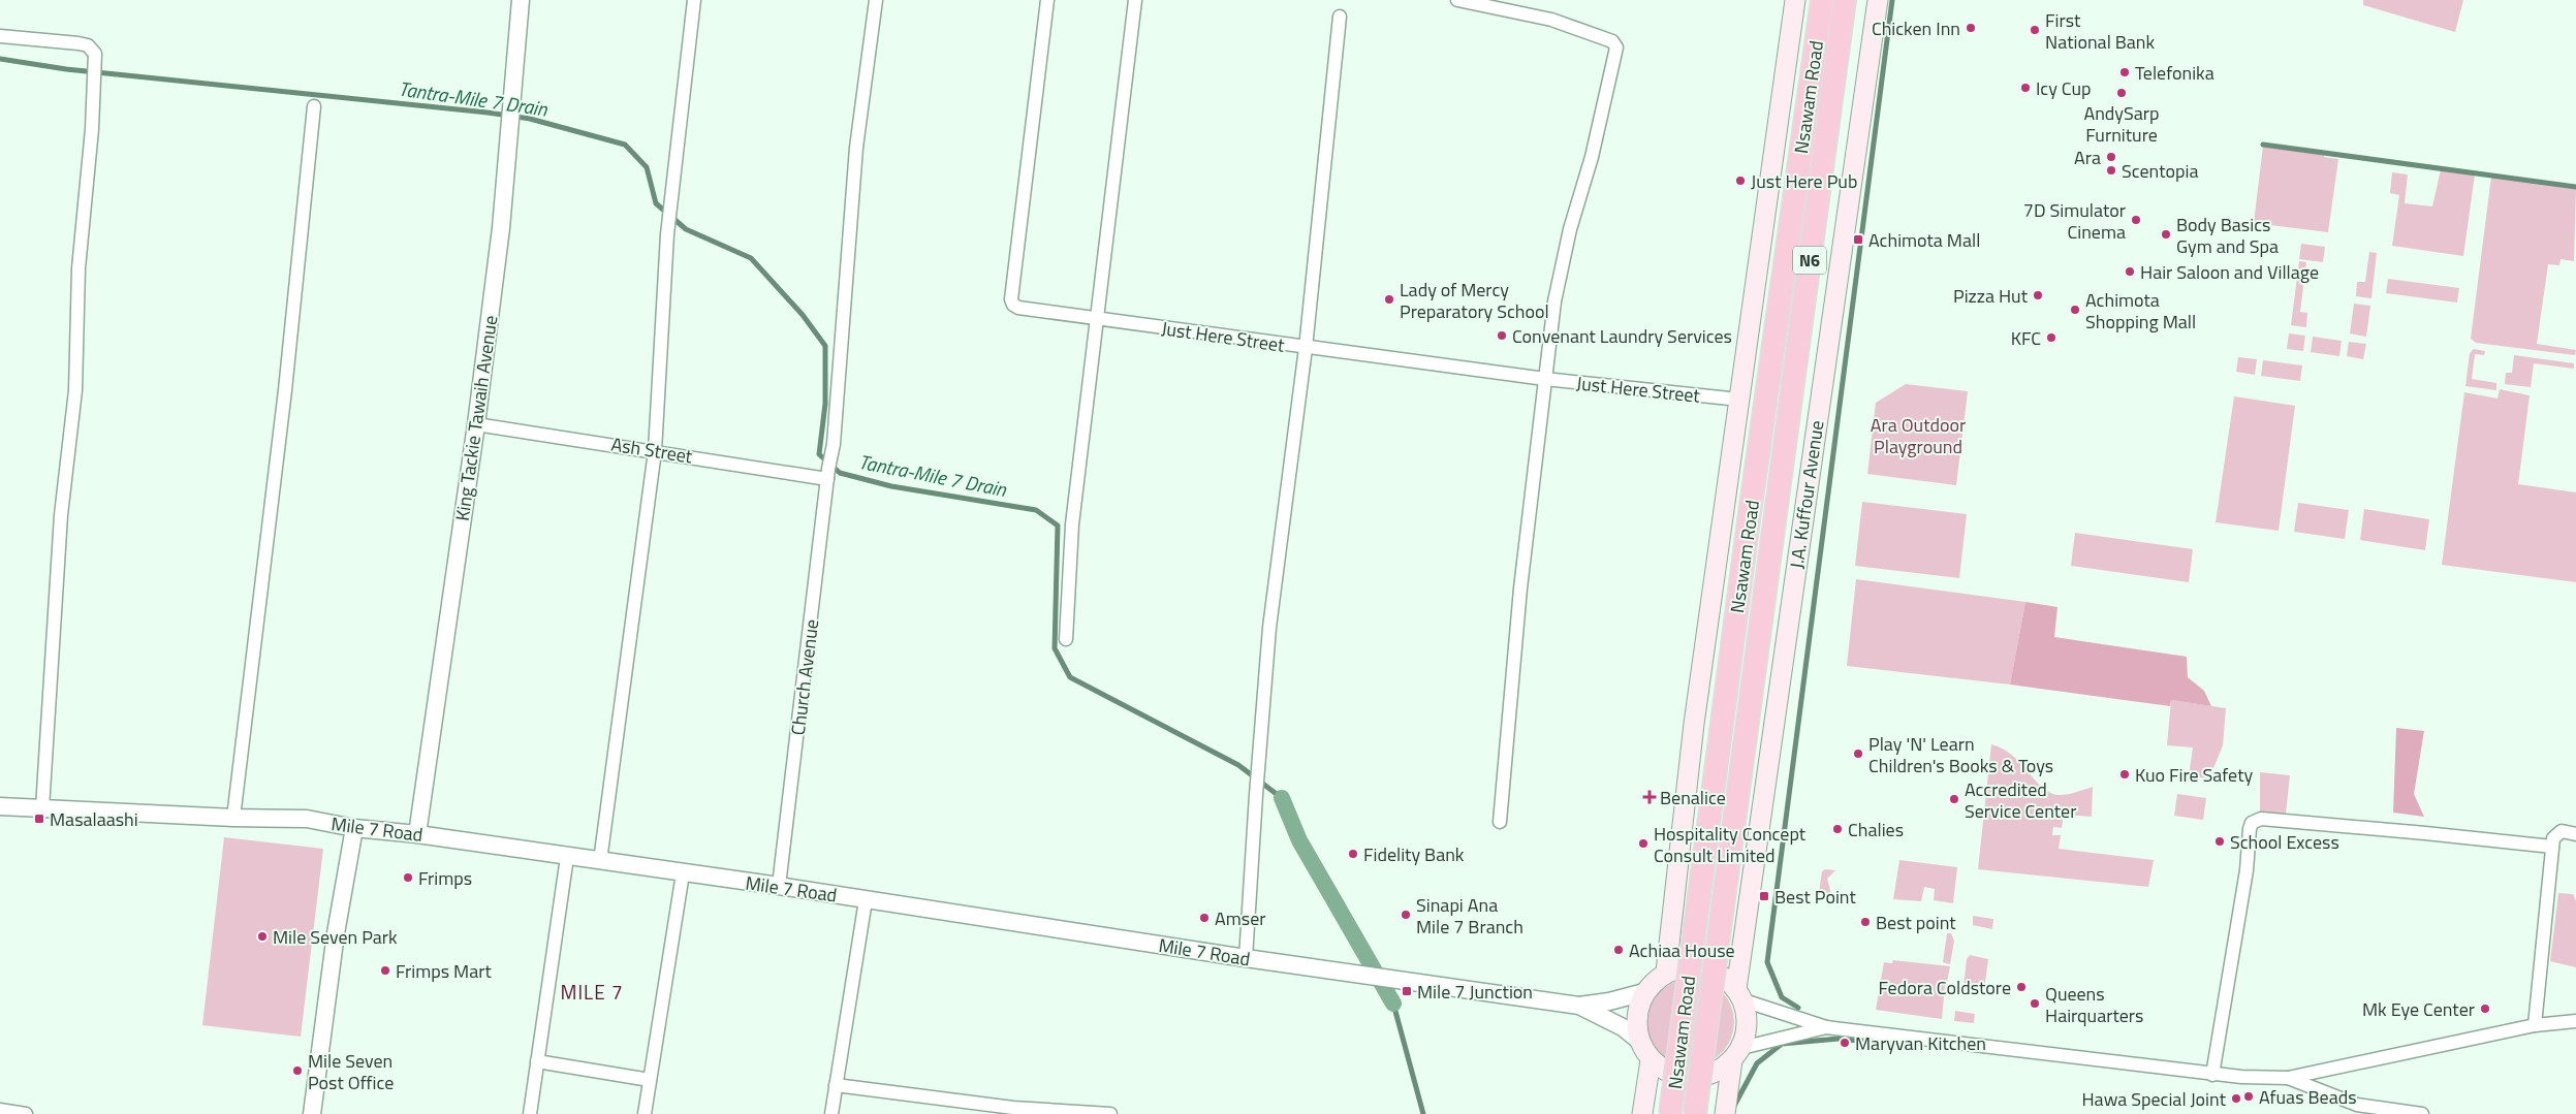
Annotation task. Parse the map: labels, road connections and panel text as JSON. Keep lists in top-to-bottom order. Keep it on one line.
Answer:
{"streets":{"highway":["Nsawam Road","N6"],"main road":["J.A. Kuffour Avenue"],"street":["Just Here Street","King Tackie Tawaih Avenue","Ash Street","Church Avenue","Mile 7 Road"]},"crossings":[["King Tackie Tawaih Avenue","Ash Street"],["King Tackie Tawaih Avenue","Mile 7 Road"],["Ash Street","Church Avenue"],["Church Avenue","Mile 7 Road"]],"districts":["MILE 7"],"water":["Tantra-Mile 7 Drain"],"parks":["Ara Outdoor Playground"],"places":{"other":["Chicken Inn","First National Bank","Telefonika","Icy Cup","AndySarp Furniture","Ara","Scentopia","Just Here Pub","7D Simulator Cinema","Body Basics Gym and Spa","Hair Saloon and Village","Pizza Hut","Lady of Mercy Preparatory School","Achimota Shopping Mall","Convenant Laundry Services","KFC","Play 'N' Learn Children's Books & Toys","Kuo Fire Safety","Accredited Service Center","Chalies","School Excess","Hospitality Concept Consult Limited","Fidelity Bank","Frimps","Sinapi Ana Mile 7 Branch","Amser","Best point","Mile Seven Park","Achiaa House","Frimps Mart","Fedora Coldstore","Queens Hairquarters","Mk Eye Center","Maryvan Kitchen","Mile Seven Post Office","Afuas Beads","Hawa Special Joint"],"transit":["Achimota Mall","Masalaashi","Best Point","Mile 7 Junction"],"health":["Benalice"]}}
